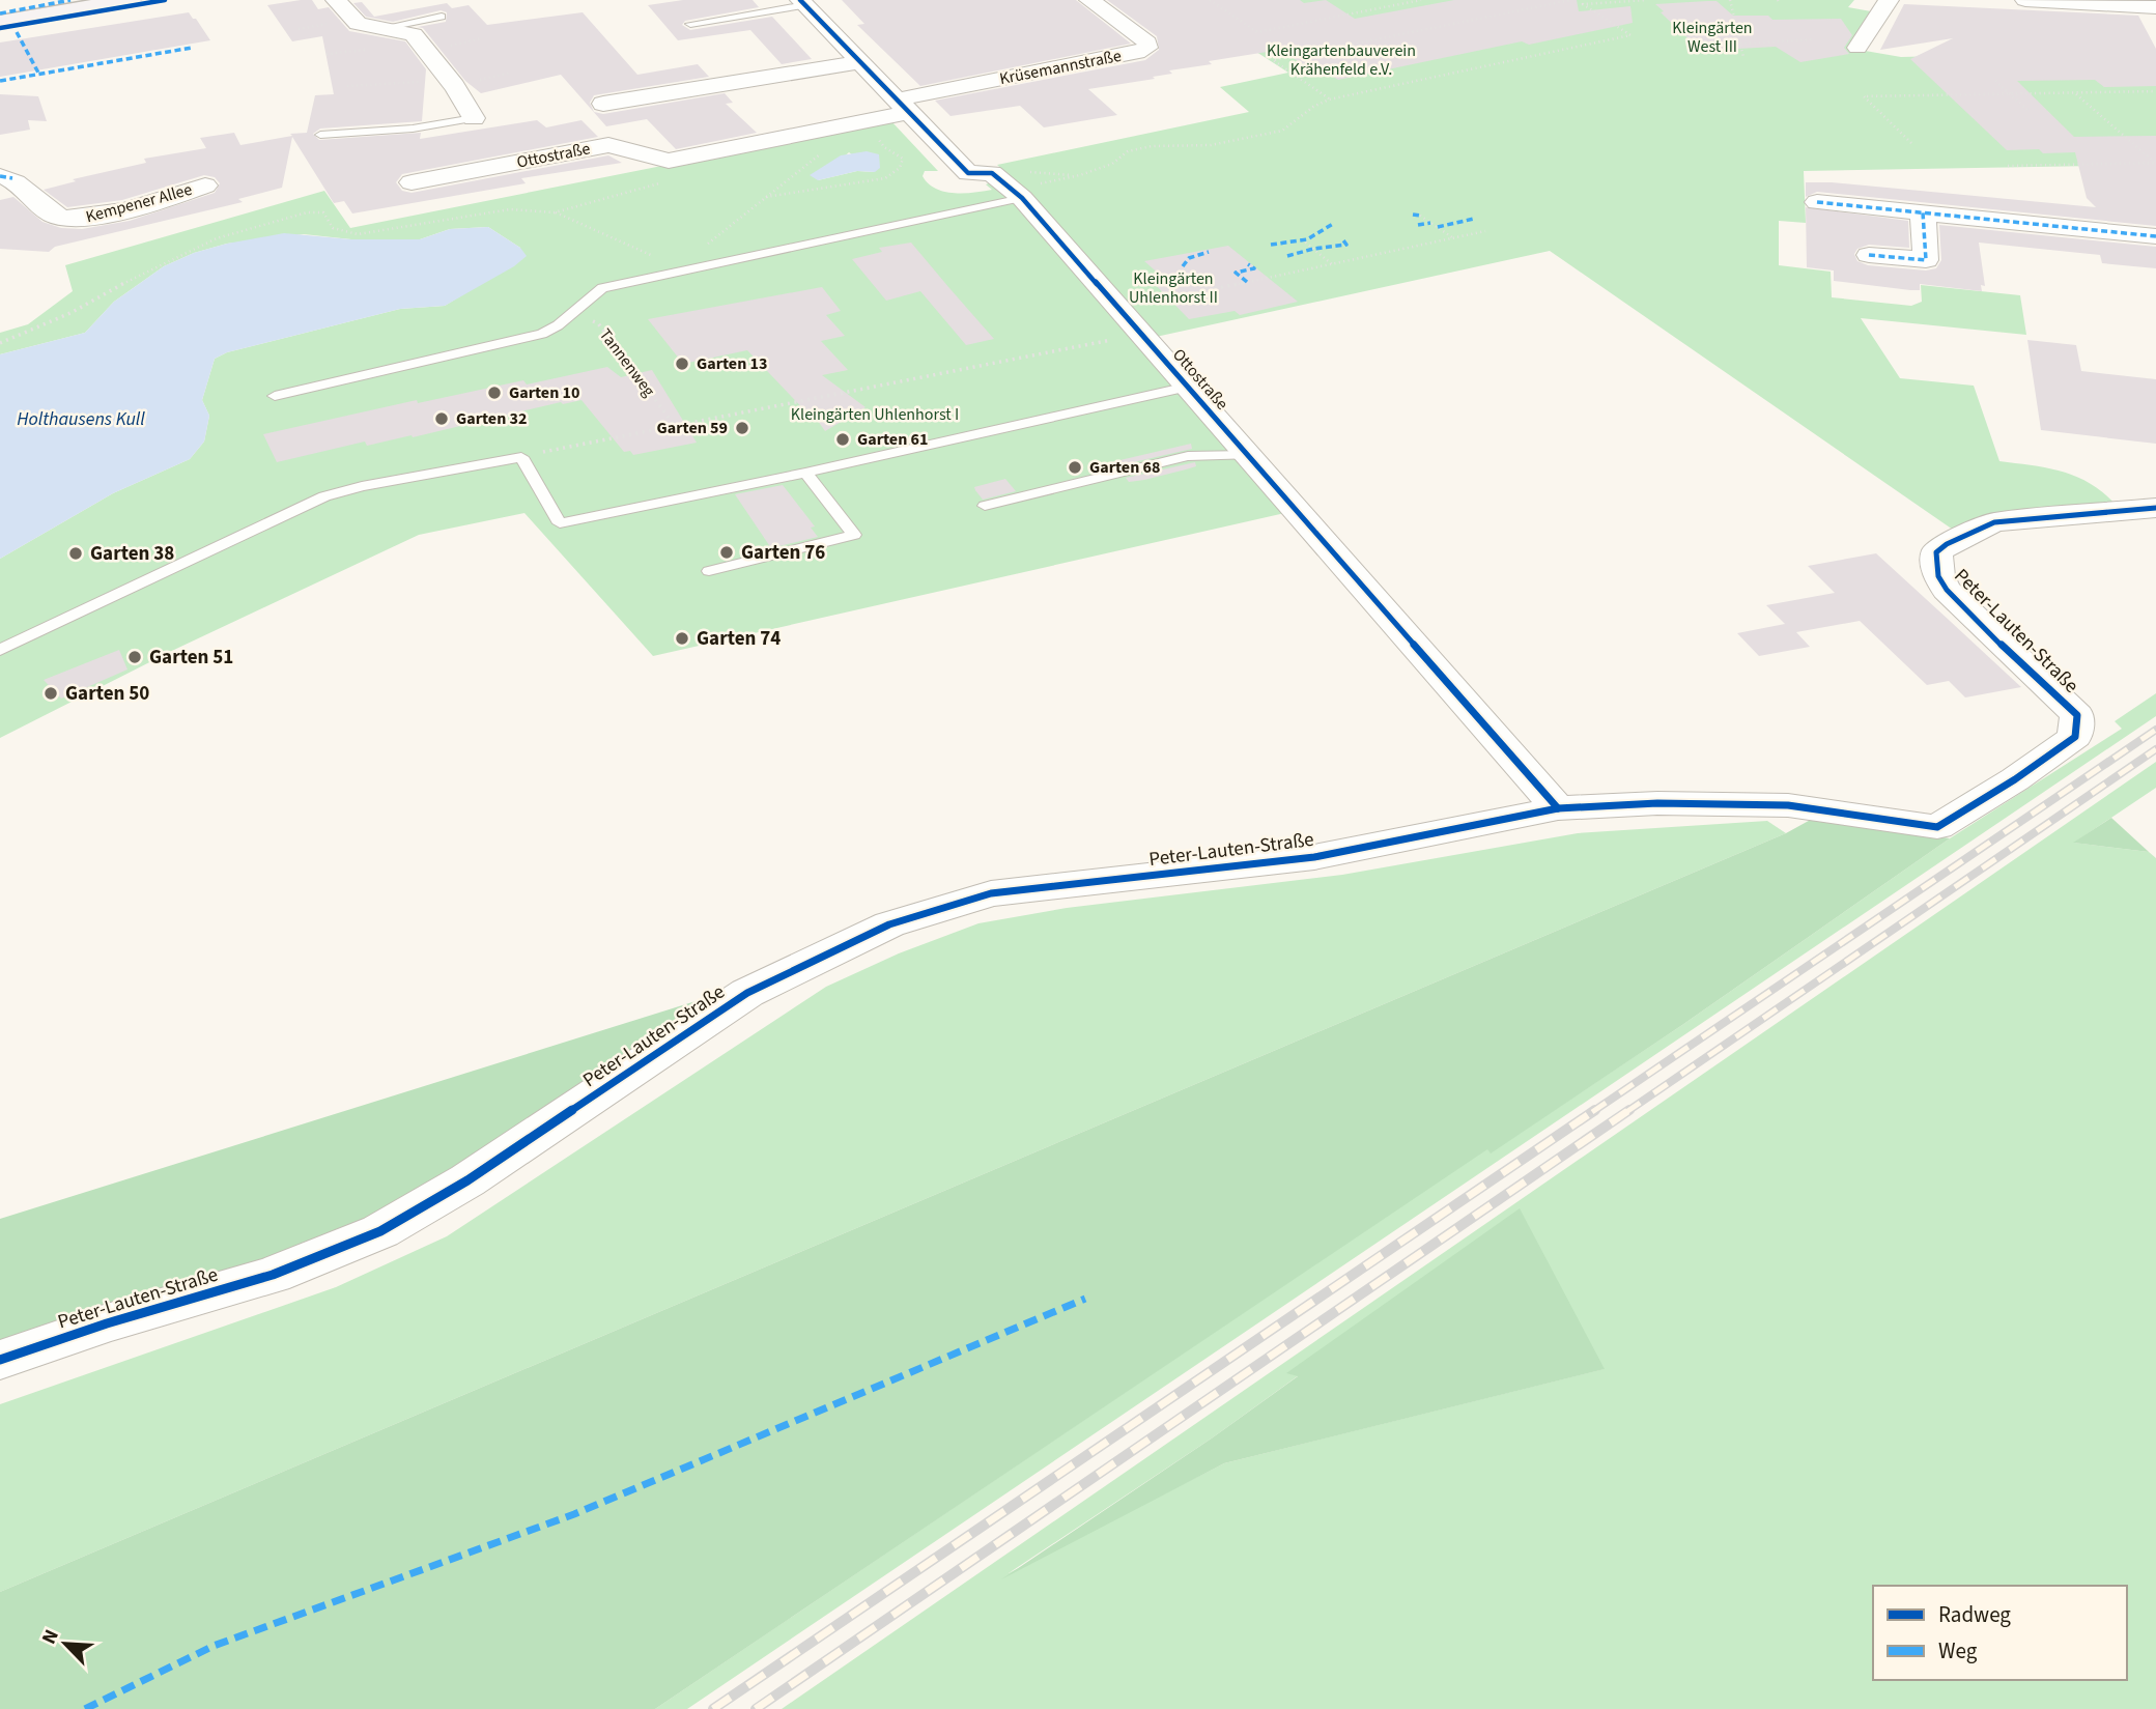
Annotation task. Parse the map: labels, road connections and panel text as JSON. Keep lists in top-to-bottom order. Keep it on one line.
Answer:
{"streets":{"street":["Krüsemannstraße","Ottostraße","Kempener Allee","Peter-Lauten-Straße"],"path":["Tannenweg"]},"crossings":[["Krüsemannstraße","Ottostraße"],["Ottostraße","Peter-Lauten-Straße"]],"water":["Holthausens Kull"],"parks":["Kleingärten West III","Kleingartenbauverein Krähenfeld e.V.","Kleingärten Uhlenhorst II","Kleingärten Uhlenhorst I"],"places":["Garten 13","Garten 10","Garten 32","Garten 59","Garten 61","Garten 68","Garten 76","Garten 38","Garten 74","Garten 51","Garten 50"],"legend":["Radweg","Weg"],"north":"top left"}
